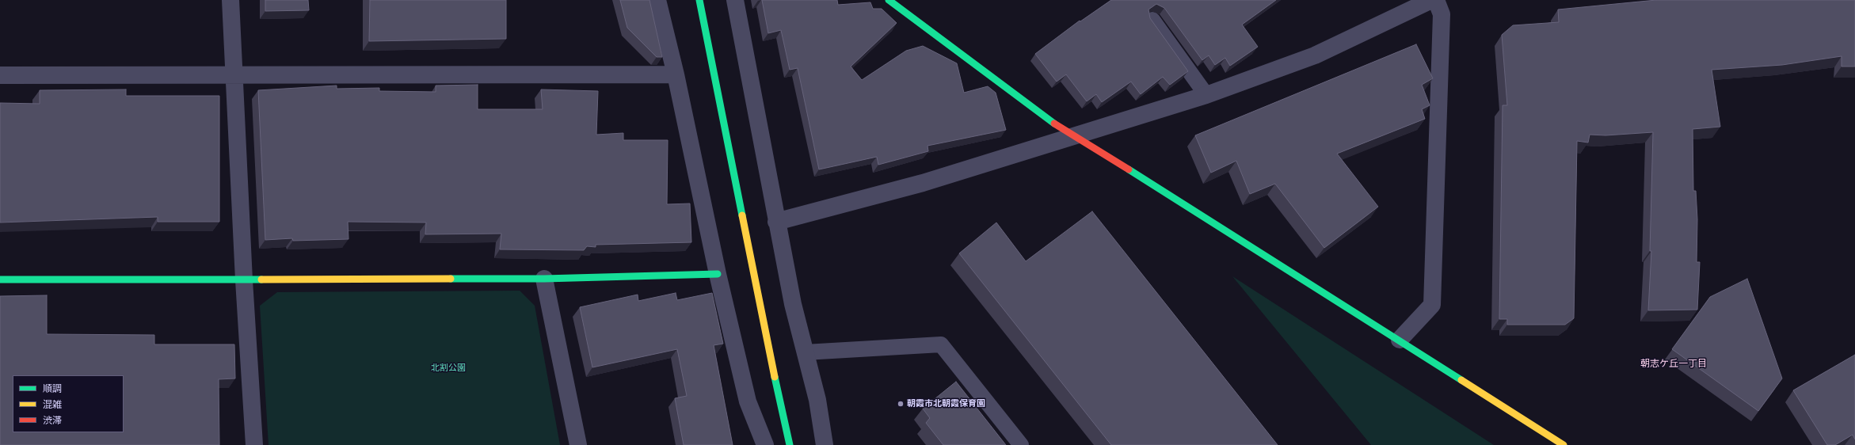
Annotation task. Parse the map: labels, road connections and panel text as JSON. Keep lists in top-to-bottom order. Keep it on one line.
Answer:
{"districts":["朝志ケ丘一丁目"],"parks":["北割公園"],"places":["朝霞市北朝霞保育園"],"legend":["順調","混雑","渋滞"]}
